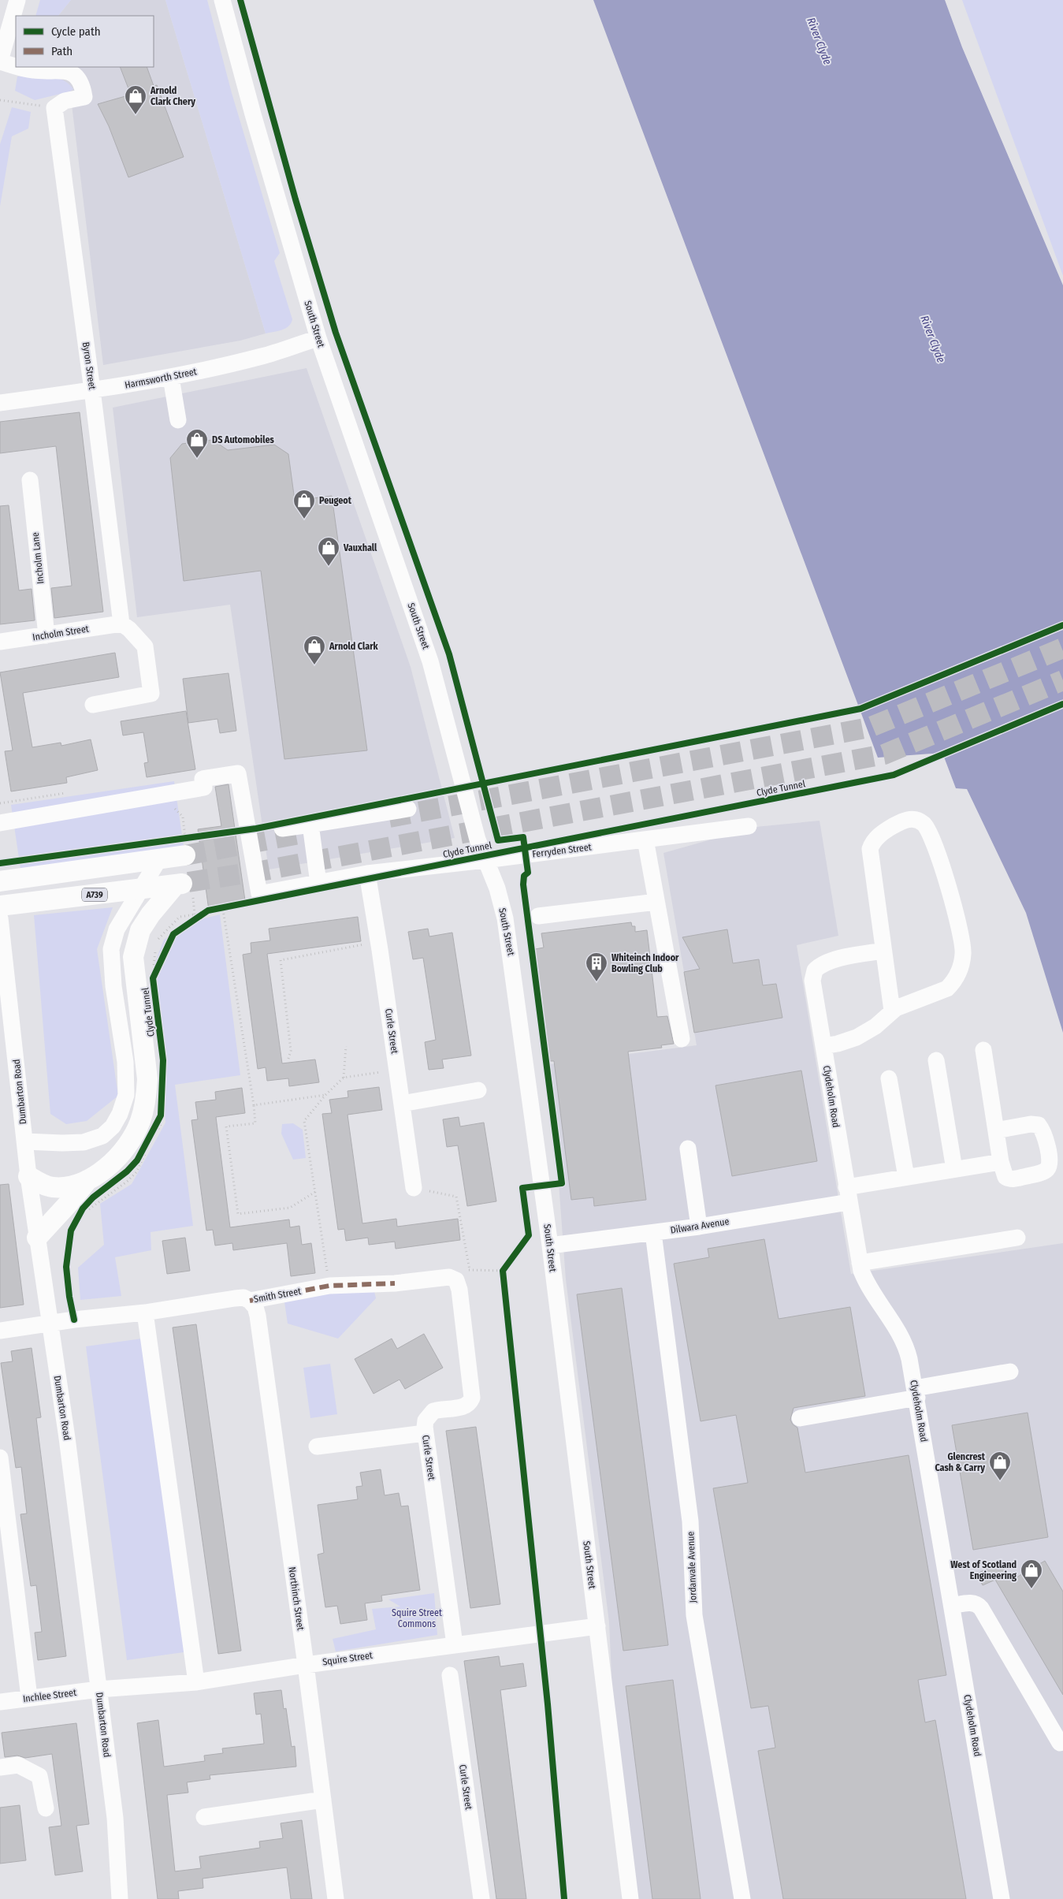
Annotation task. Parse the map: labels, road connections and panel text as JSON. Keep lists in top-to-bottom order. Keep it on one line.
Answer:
{"streets":{"main road":["A739"],"street":["South Street","Byron Street","Harmsworth Street","Incholm Lane","Incholm Street","Ferryden Street","Curle Street","Dumbarton Road","Clydeholm Road","Dilwara Avenue","Smith Street","Jordanvale Avenue","Northinch Street","Squire Street","Inchlee Street"],"cycle path":["Clyde Tunnel"]},"crossings":[["South Street","Harmsworth Street"],["South Street","Ferryden Street"],["South Street","Dilwara Avenue"],["South Street","Squire Street"],["Byron Street","Harmsworth Street"],["Byron Street","Incholm Street"],["Incholm Lane","Incholm Street"],["Ferryden Street","Curle Street"],["A739","Dumbarton Road"],["Curle Street","Smith Street"],["Curle Street","Squire Street"],["Dumbarton Road","Smith Street"],["Dumbarton Road","Squire Street"],["Dumbarton Road","Inchlee Street"],["Clydeholm Road","Dilwara Avenue"],["Dilwara Avenue","Jordanvale Avenue"],["Smith Street","Northinch Street"],["Northinch Street","Squire Street"],["Squire Street","Inchlee Street"]],"water":["River Clyde"],"parks":["Squire Street Commons"],"places":{"shop":["Arnold Clark Chery","DS Automobiles","Peugeot","Vauxhall","Arnold Clark","Glencrest Cash & Carry","West of Scotland Engineering"],"building":["Whiteinch Indoor Bowling Club"]},"legend":["Cycle path","Path"]}
